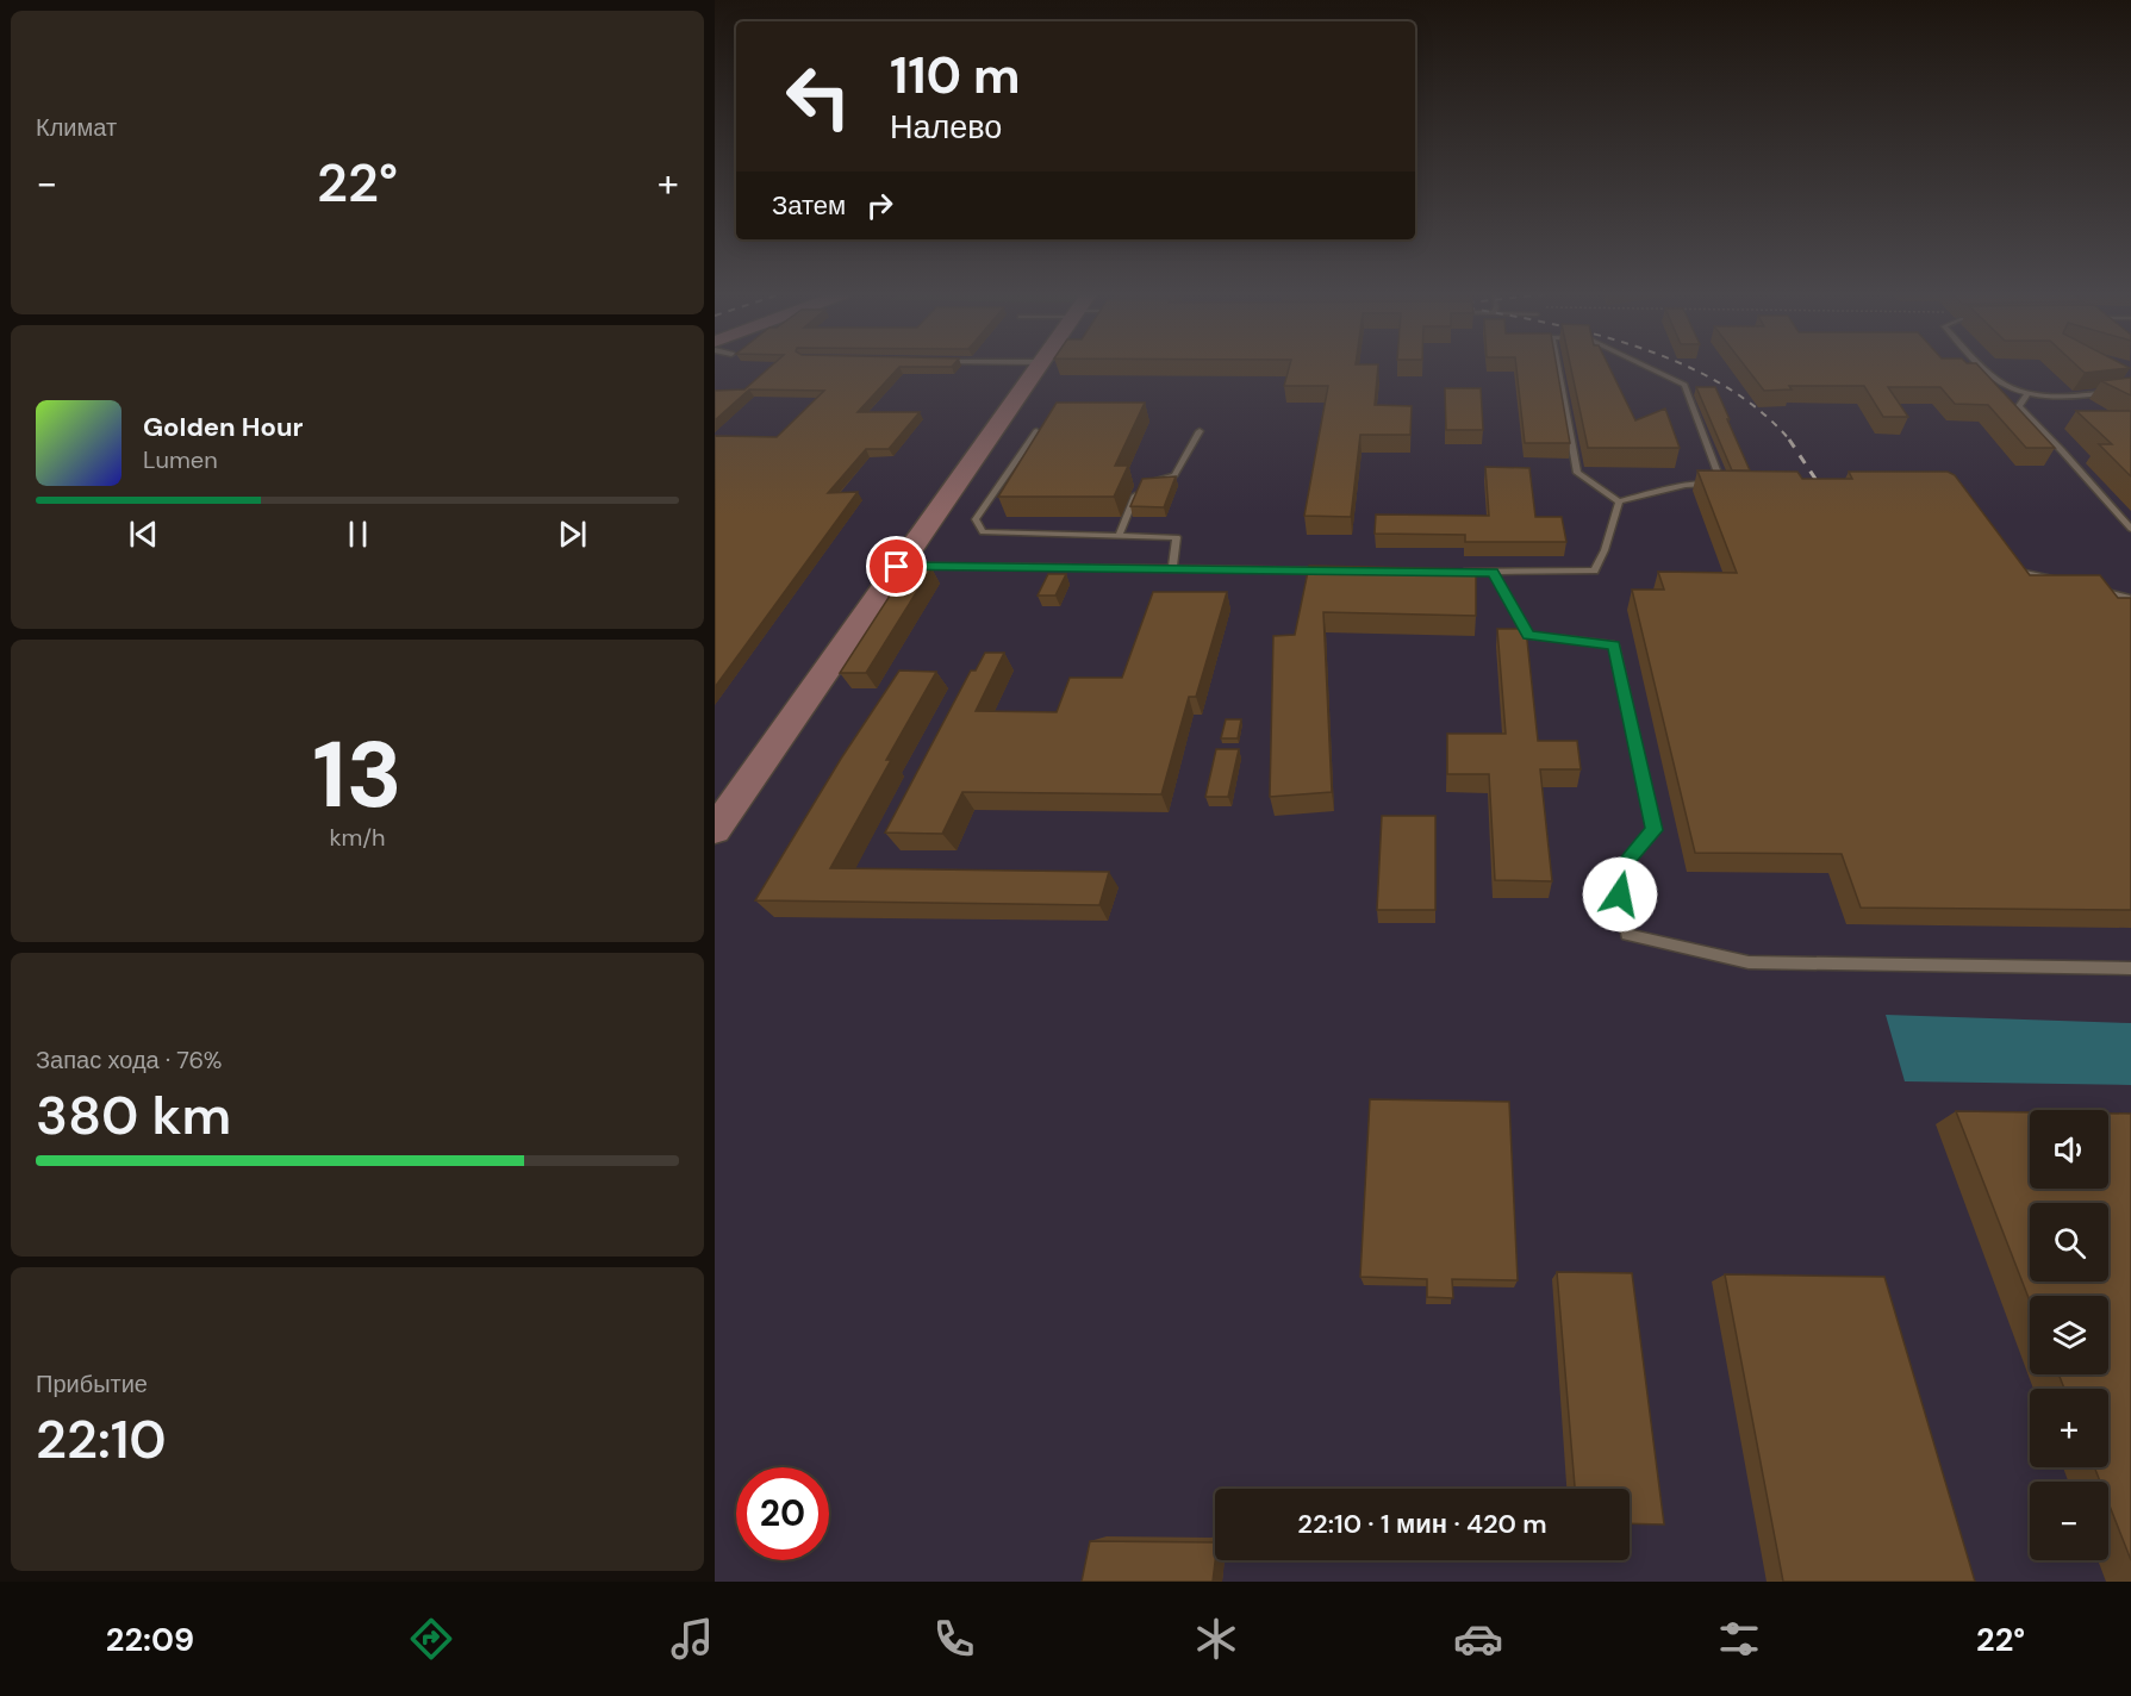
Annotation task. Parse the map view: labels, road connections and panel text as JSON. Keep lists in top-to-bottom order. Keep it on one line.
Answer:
{"page":{"tile":["Климат",["13","km/h"],["Запас хода · 76%","380 km"],["Прибытие","22:10"]],"turn":["110 m","Налево"],"heat":["−","22°","+"],"then":"Затем","song":["Golden Hour","Lumen"],"map_buttons":["+","−"],"limit":"20","trip":"22:10 · 1 мин · 420 m","tabs":["22:09","22°"]}}
